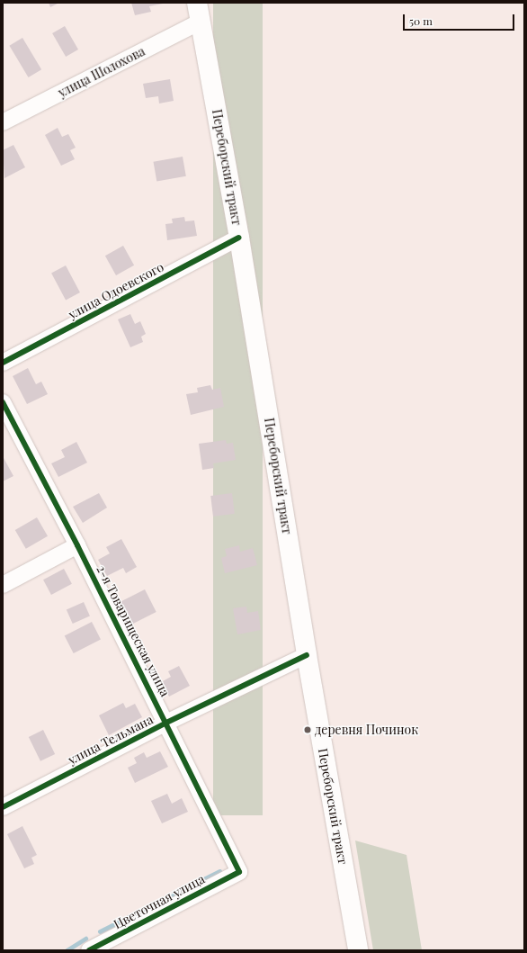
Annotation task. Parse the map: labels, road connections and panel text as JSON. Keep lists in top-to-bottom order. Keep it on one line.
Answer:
{"streets":{"main road":["Переборский тракт"],"street":["улица Шолохова","улица Одоевского","2-я Товарищеская улица","улица Тельмана","Цветочная улица"]},"crossings":[["улица Шолохова","Переборский тракт"],["Переборский тракт","улица Одоевского"],["Переборский тракт","улица Тельмана"],["2-я Товарищеская улица","улица Тельмана"],["2-я Товарищеская улица","Цветочная улица"]],"places":["деревня Починок"],"scale_bar":"50 m"}
